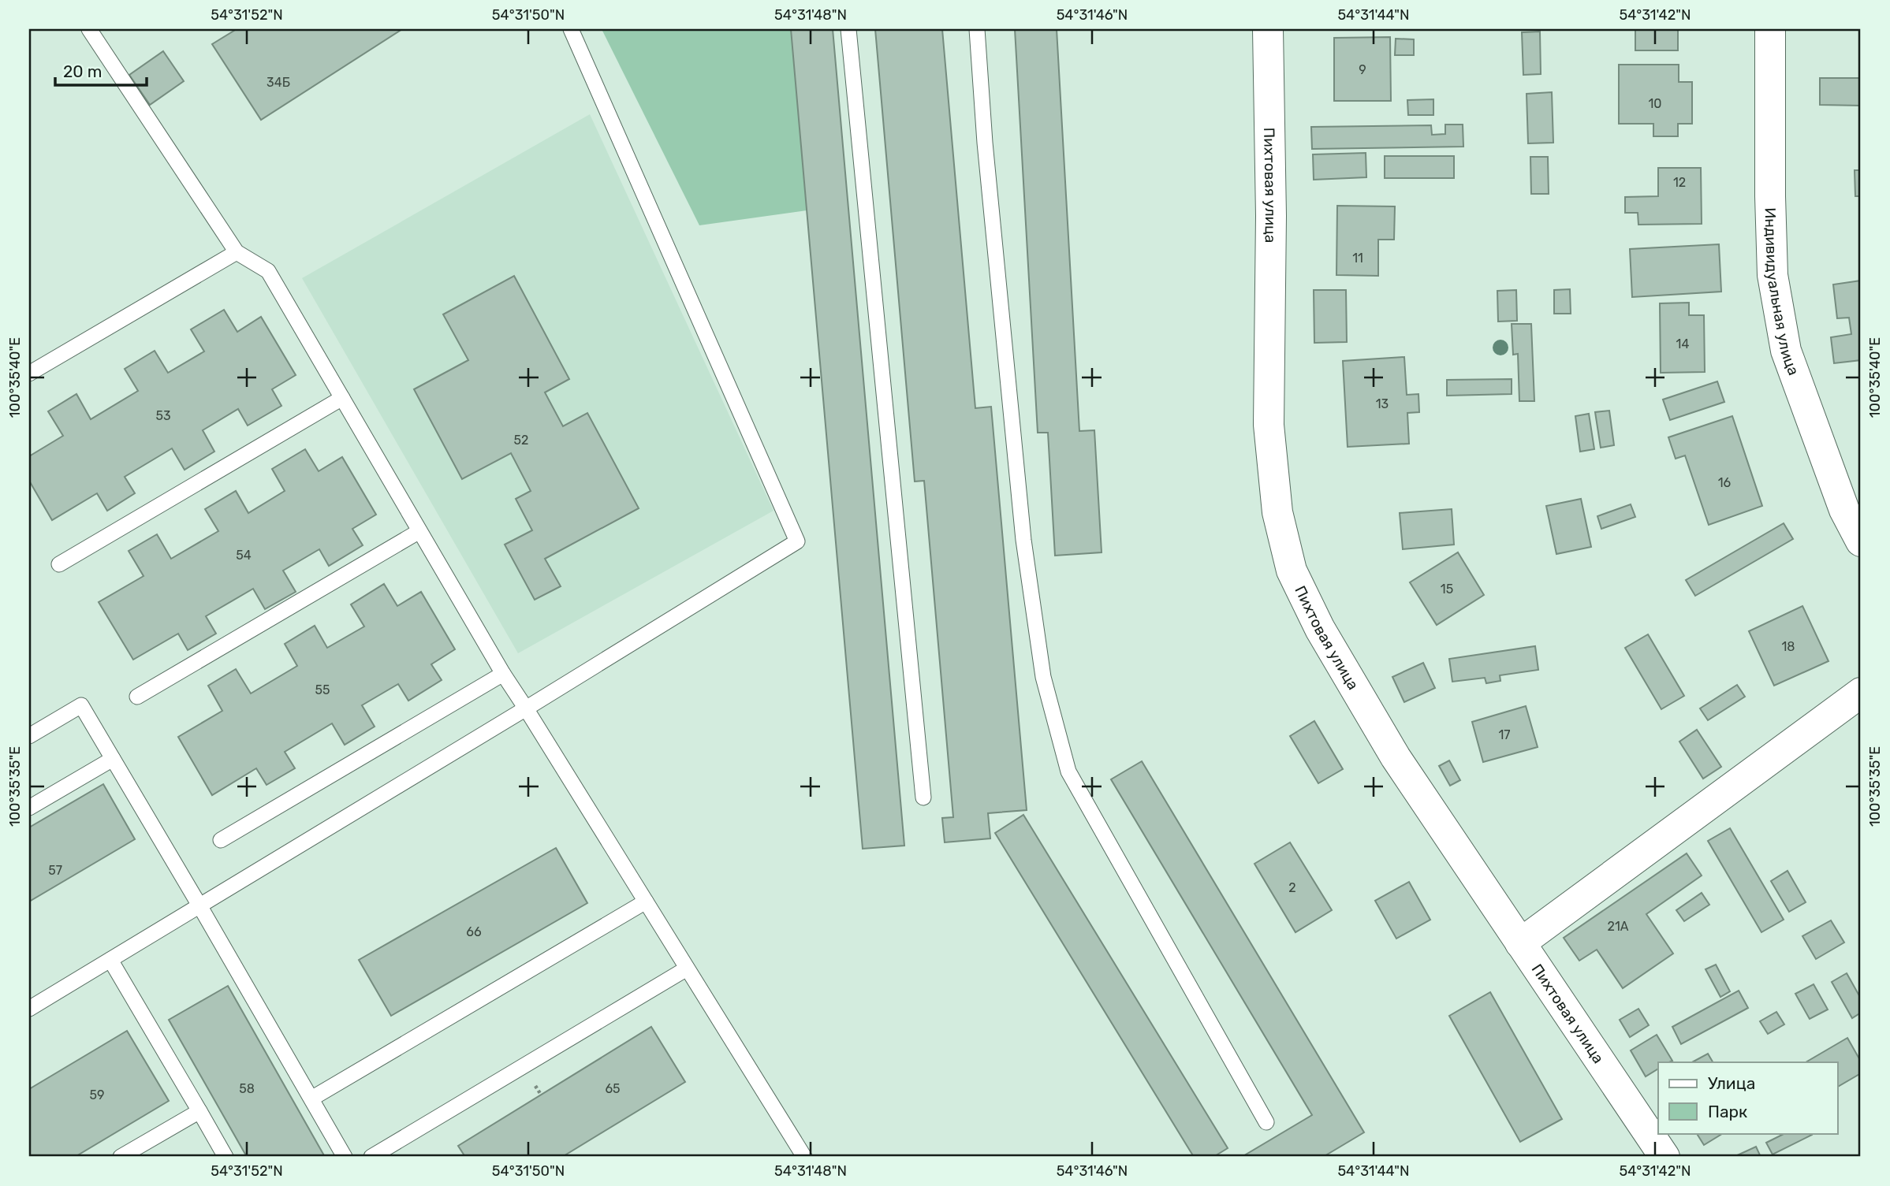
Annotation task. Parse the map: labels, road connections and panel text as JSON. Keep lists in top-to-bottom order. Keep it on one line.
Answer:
{"streets":{"street":["Пихтовая улица","Индивидуальная улица"]},"house_numbers":["9","34Б","10","12","11","14","13","53","52","16","54","15","18","55","17","57","2","21А","66","58","65","59"],"legend":["Улица","Парк"],"scale_bar":"20 m","coordinates":["54°31'52\"N","54°31'50\"N","54°31'48\"N","54°31'46\"N","54°31'44\"N","54°31'42\"N","100°35'40\"E","100°35'35\"E"]}
